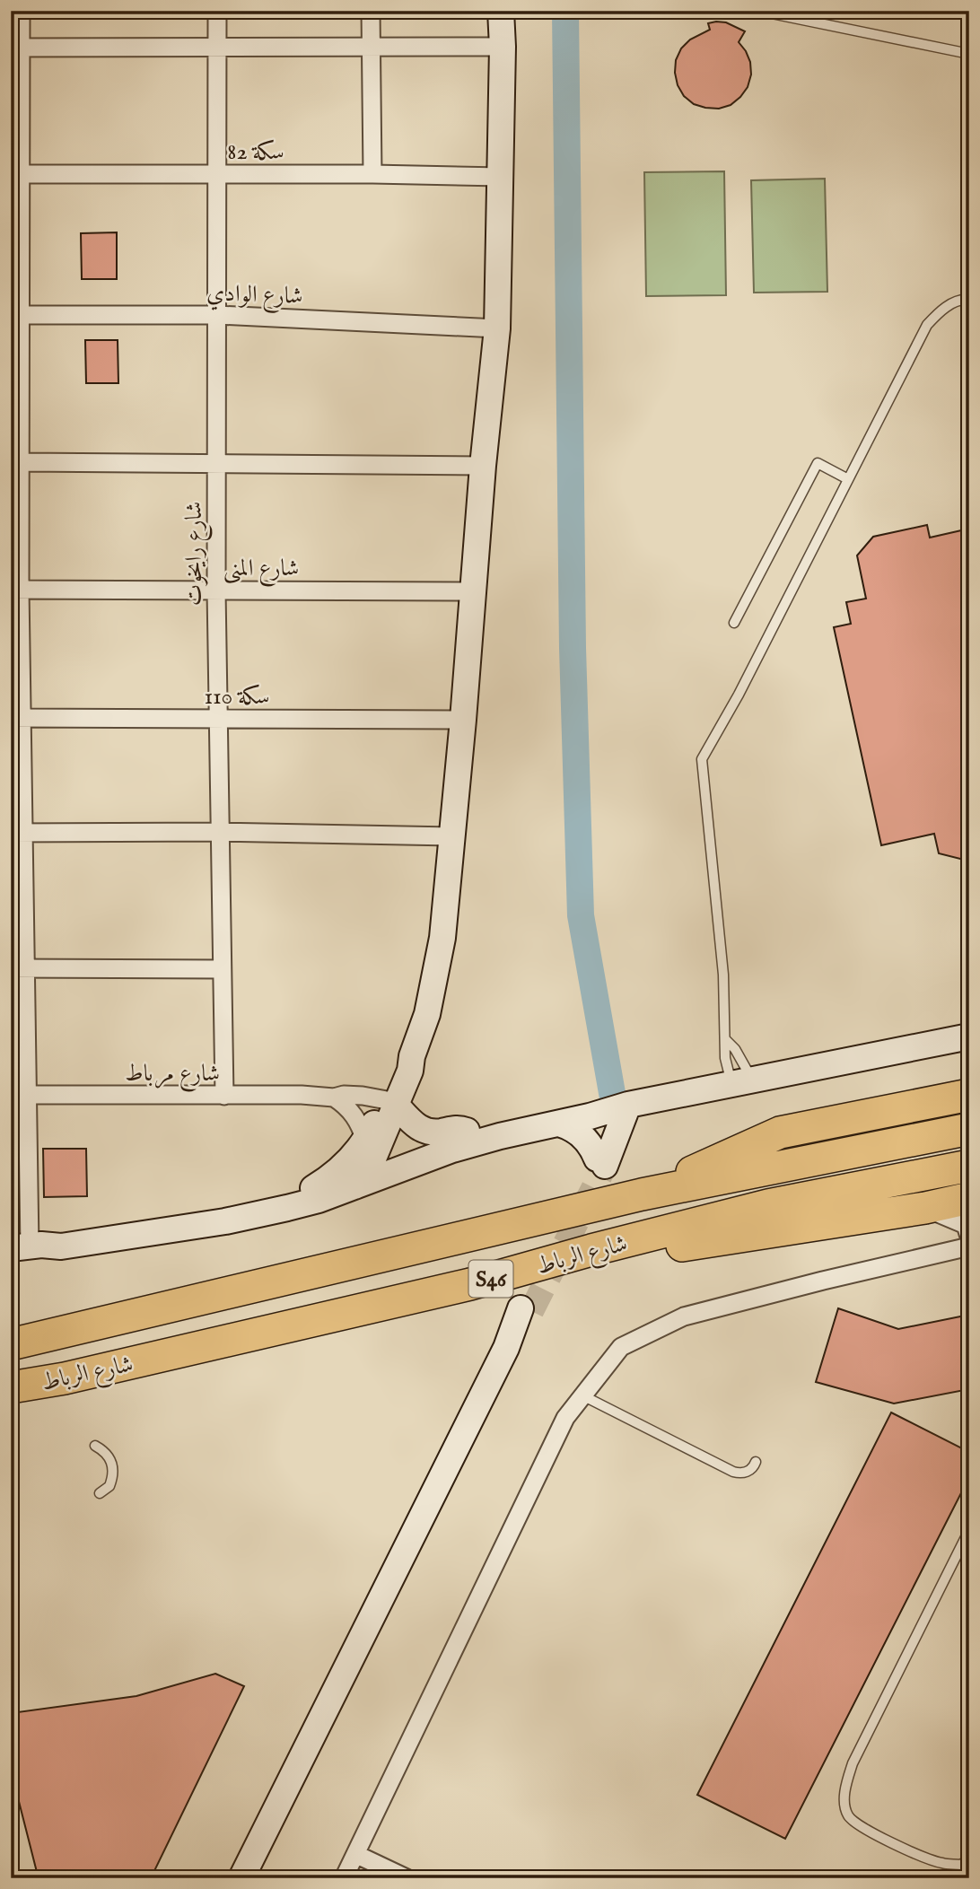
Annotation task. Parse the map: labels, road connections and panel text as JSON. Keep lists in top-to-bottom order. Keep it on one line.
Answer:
{"streets":{"highway":["شارع الرباط","S46"],"street":["سكة 82","شارع الوادي","شارع رايخوت","شارع المنى","سكة 110","شارع مرباط"]},"crossings":[["سكة 82","شارع رايخوت"],["شارع الوادي","شارع رايخوت"],["شارع رايخوت","شارع المنى"],["شارع رايخوت","سكة 110"],["شارع رايخوت","شارع مرباط"]]}
